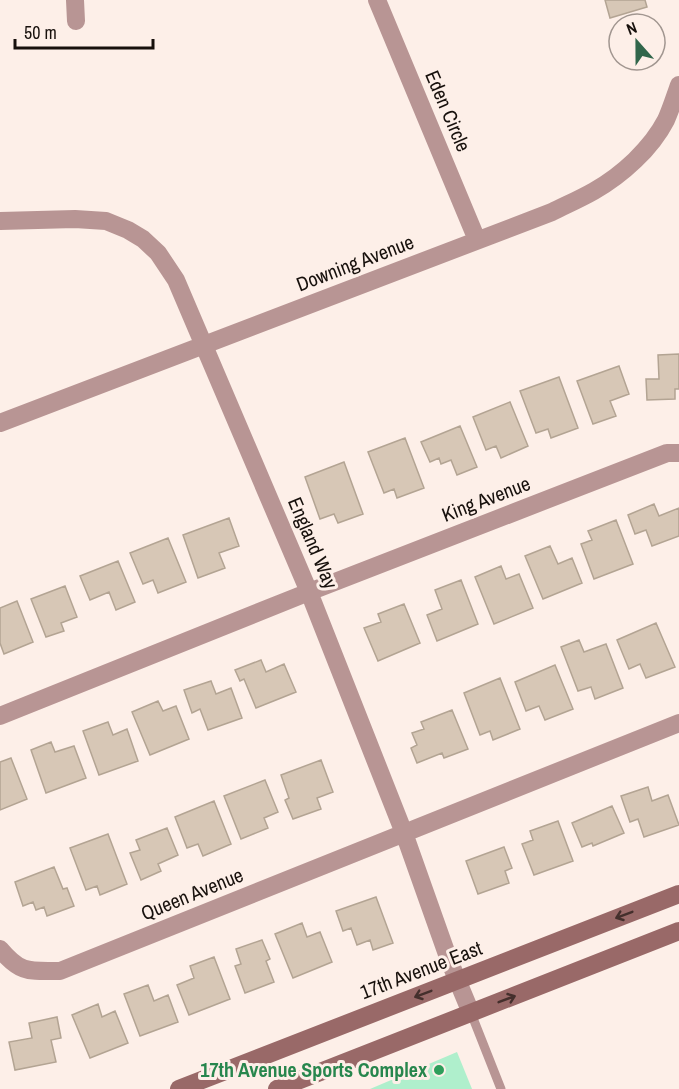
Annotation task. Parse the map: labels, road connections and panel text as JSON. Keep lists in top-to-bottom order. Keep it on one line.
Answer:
{"streets":{"street":["Eden Circle","Downing Avenue","King Avenue","England Way","Queen Avenue","17th Avenue East"]},"crossings":[["Eden Circle","Downing Avenue"],["Downing Avenue","England Way"],["King Avenue","England Way"],["England Way","Queen Avenue"],["England Way","17th Avenue East"]],"places":["17th Avenue Sports Complex"],"scale_bar":"50 m","north":"top"}
